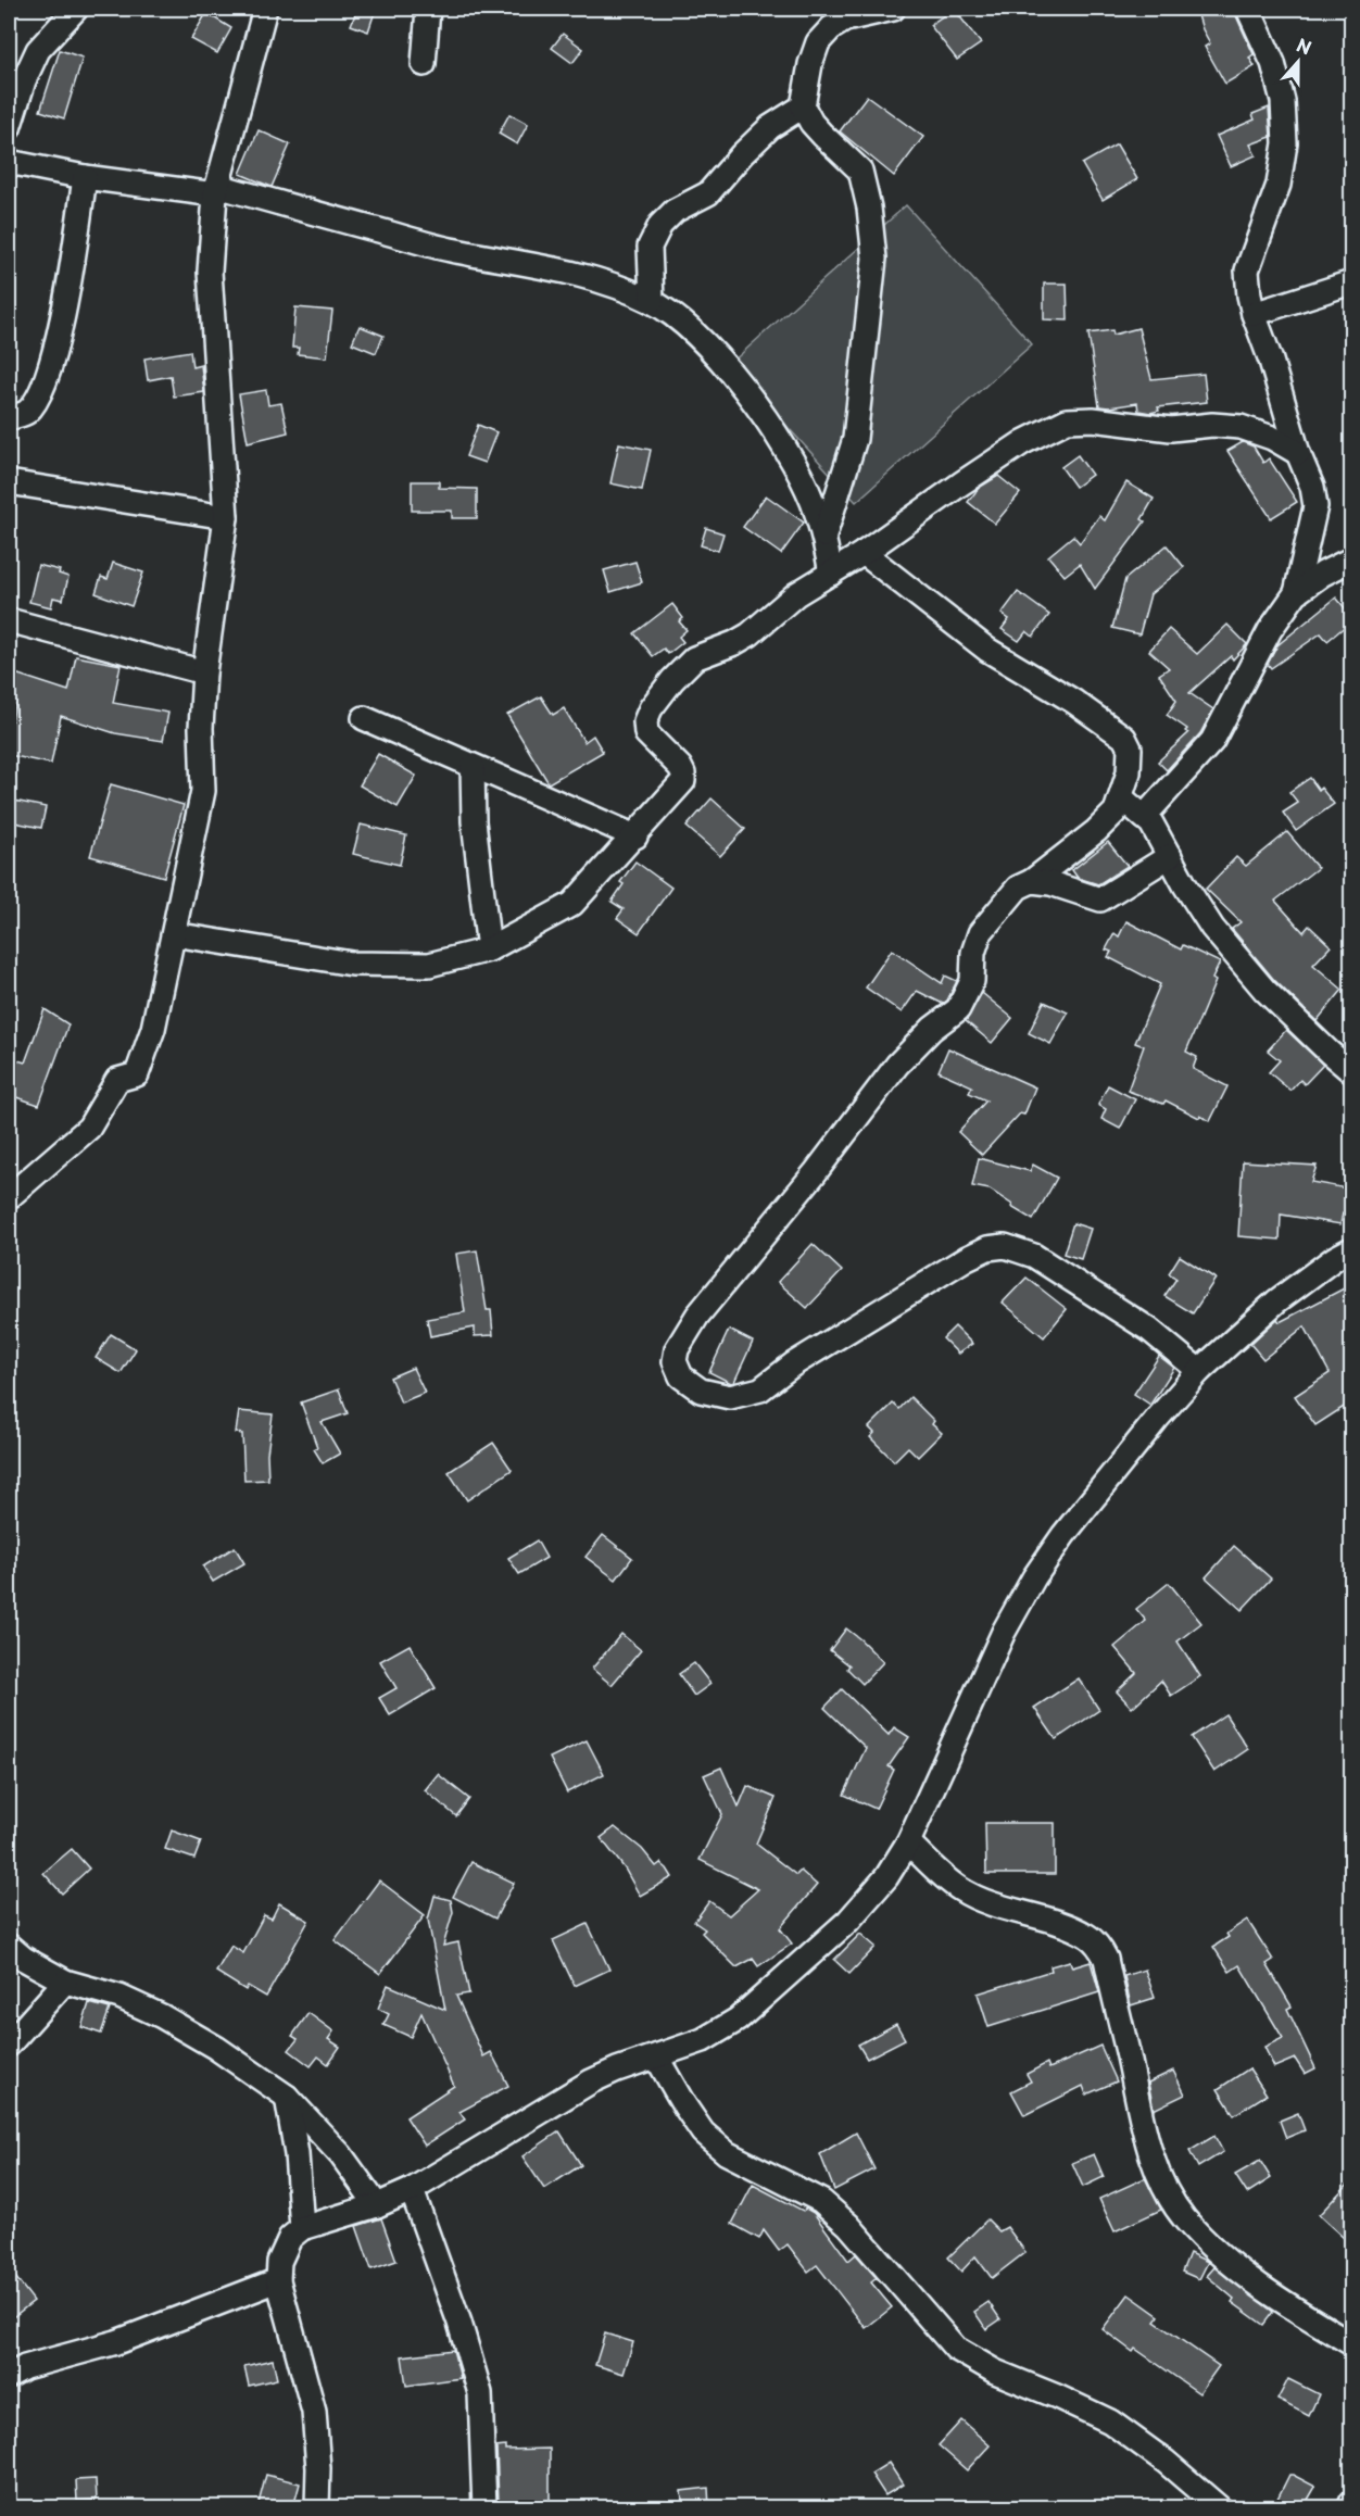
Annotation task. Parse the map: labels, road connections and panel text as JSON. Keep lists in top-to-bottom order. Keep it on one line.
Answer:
{"north":"top"}
